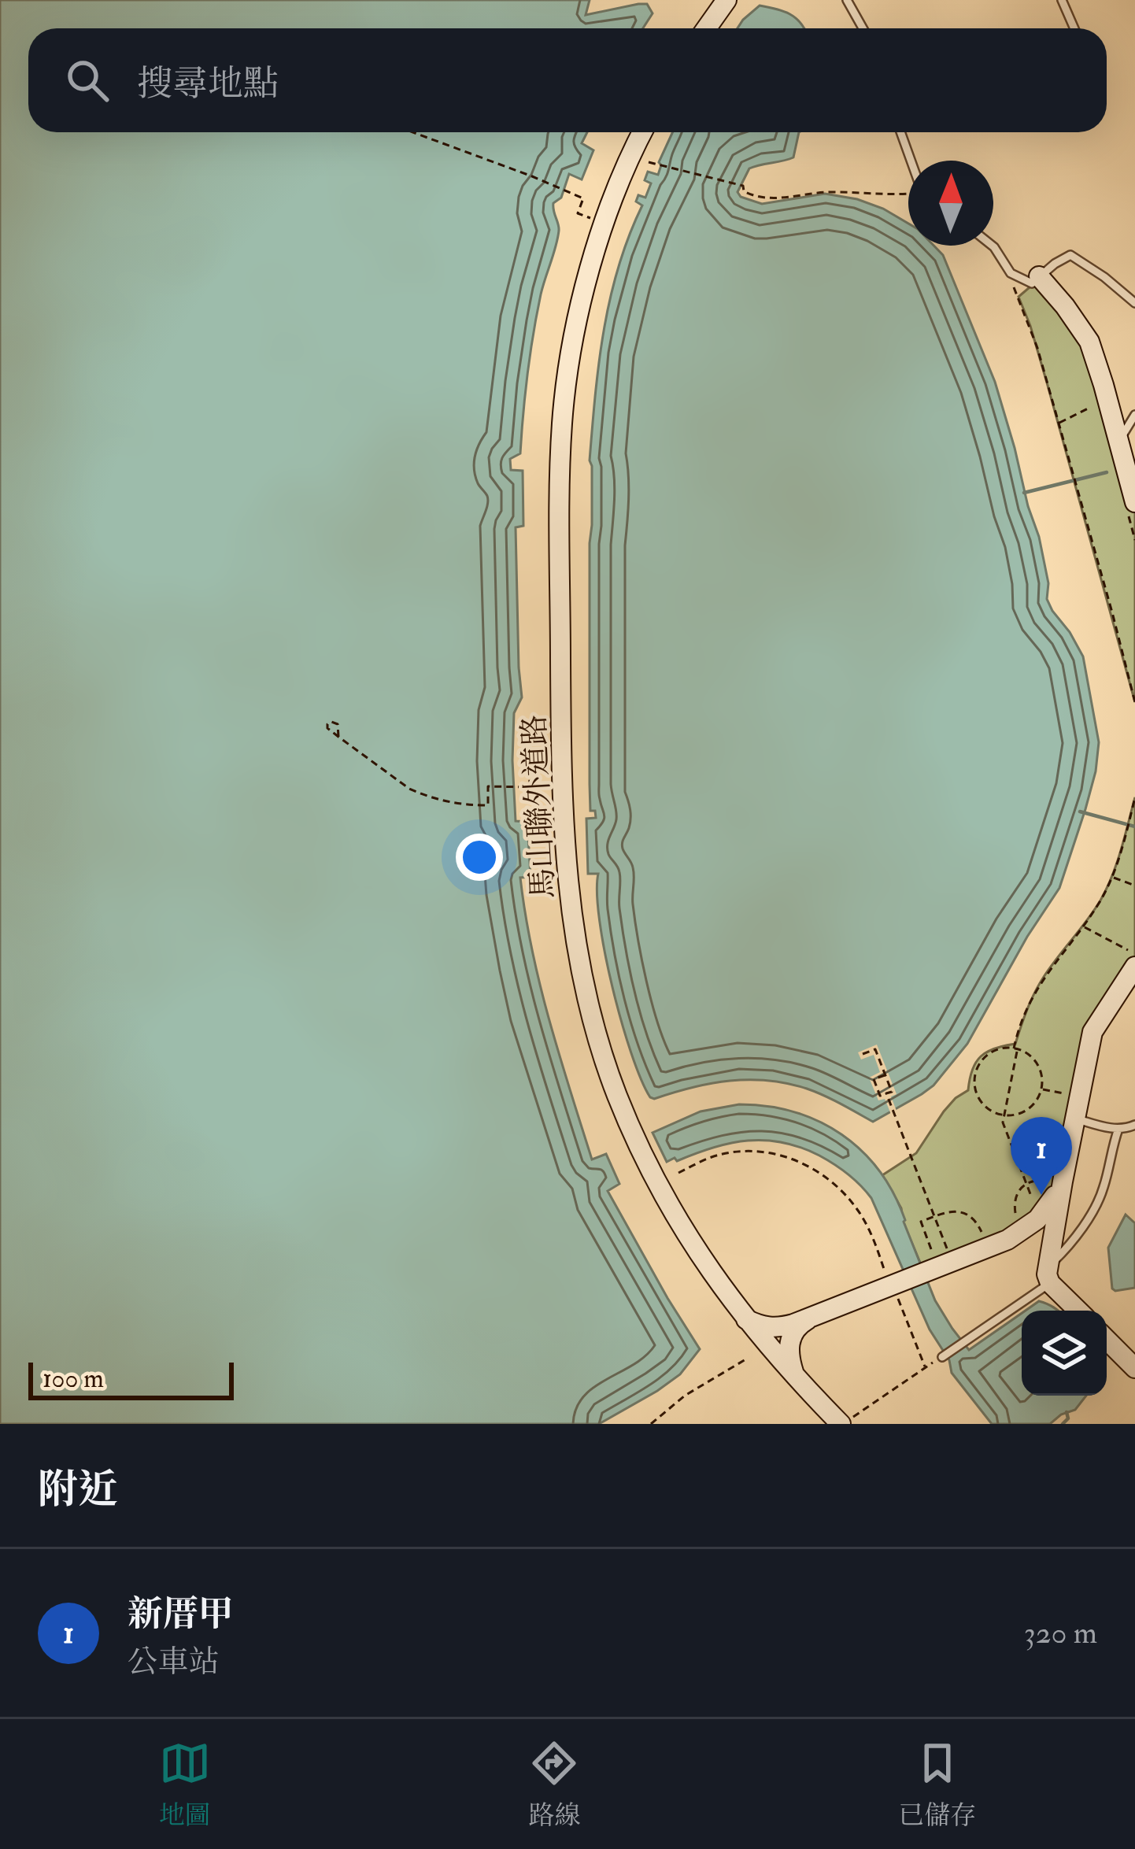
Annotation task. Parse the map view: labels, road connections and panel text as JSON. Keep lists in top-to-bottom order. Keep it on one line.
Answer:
{"streets":{"main road":["馬山聯外道路"]},"scale_bar":"100 m","north":"top","page":{"search":"搜尋地點","pins":"1","scale":"100 m","heading":"附近","list":[{"mark":"1","name":"新厝甲","note":"公車站","value":"320 m"}],"nav":["地圖","路線","已儲存"]}}
